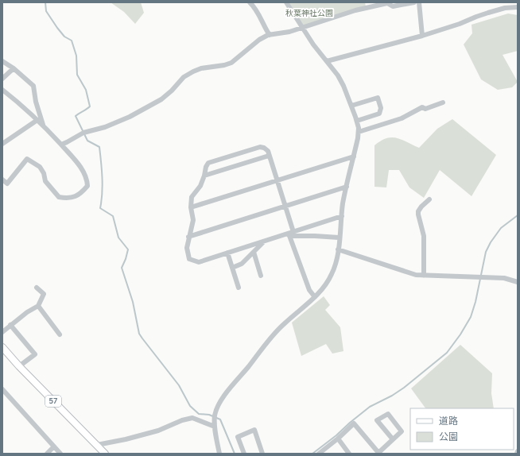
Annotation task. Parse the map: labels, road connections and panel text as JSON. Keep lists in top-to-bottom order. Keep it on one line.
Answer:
{"streets":{"main road":["57"]},"parks":["秋葉神社公園"],"legend":["道路","公園"]}
